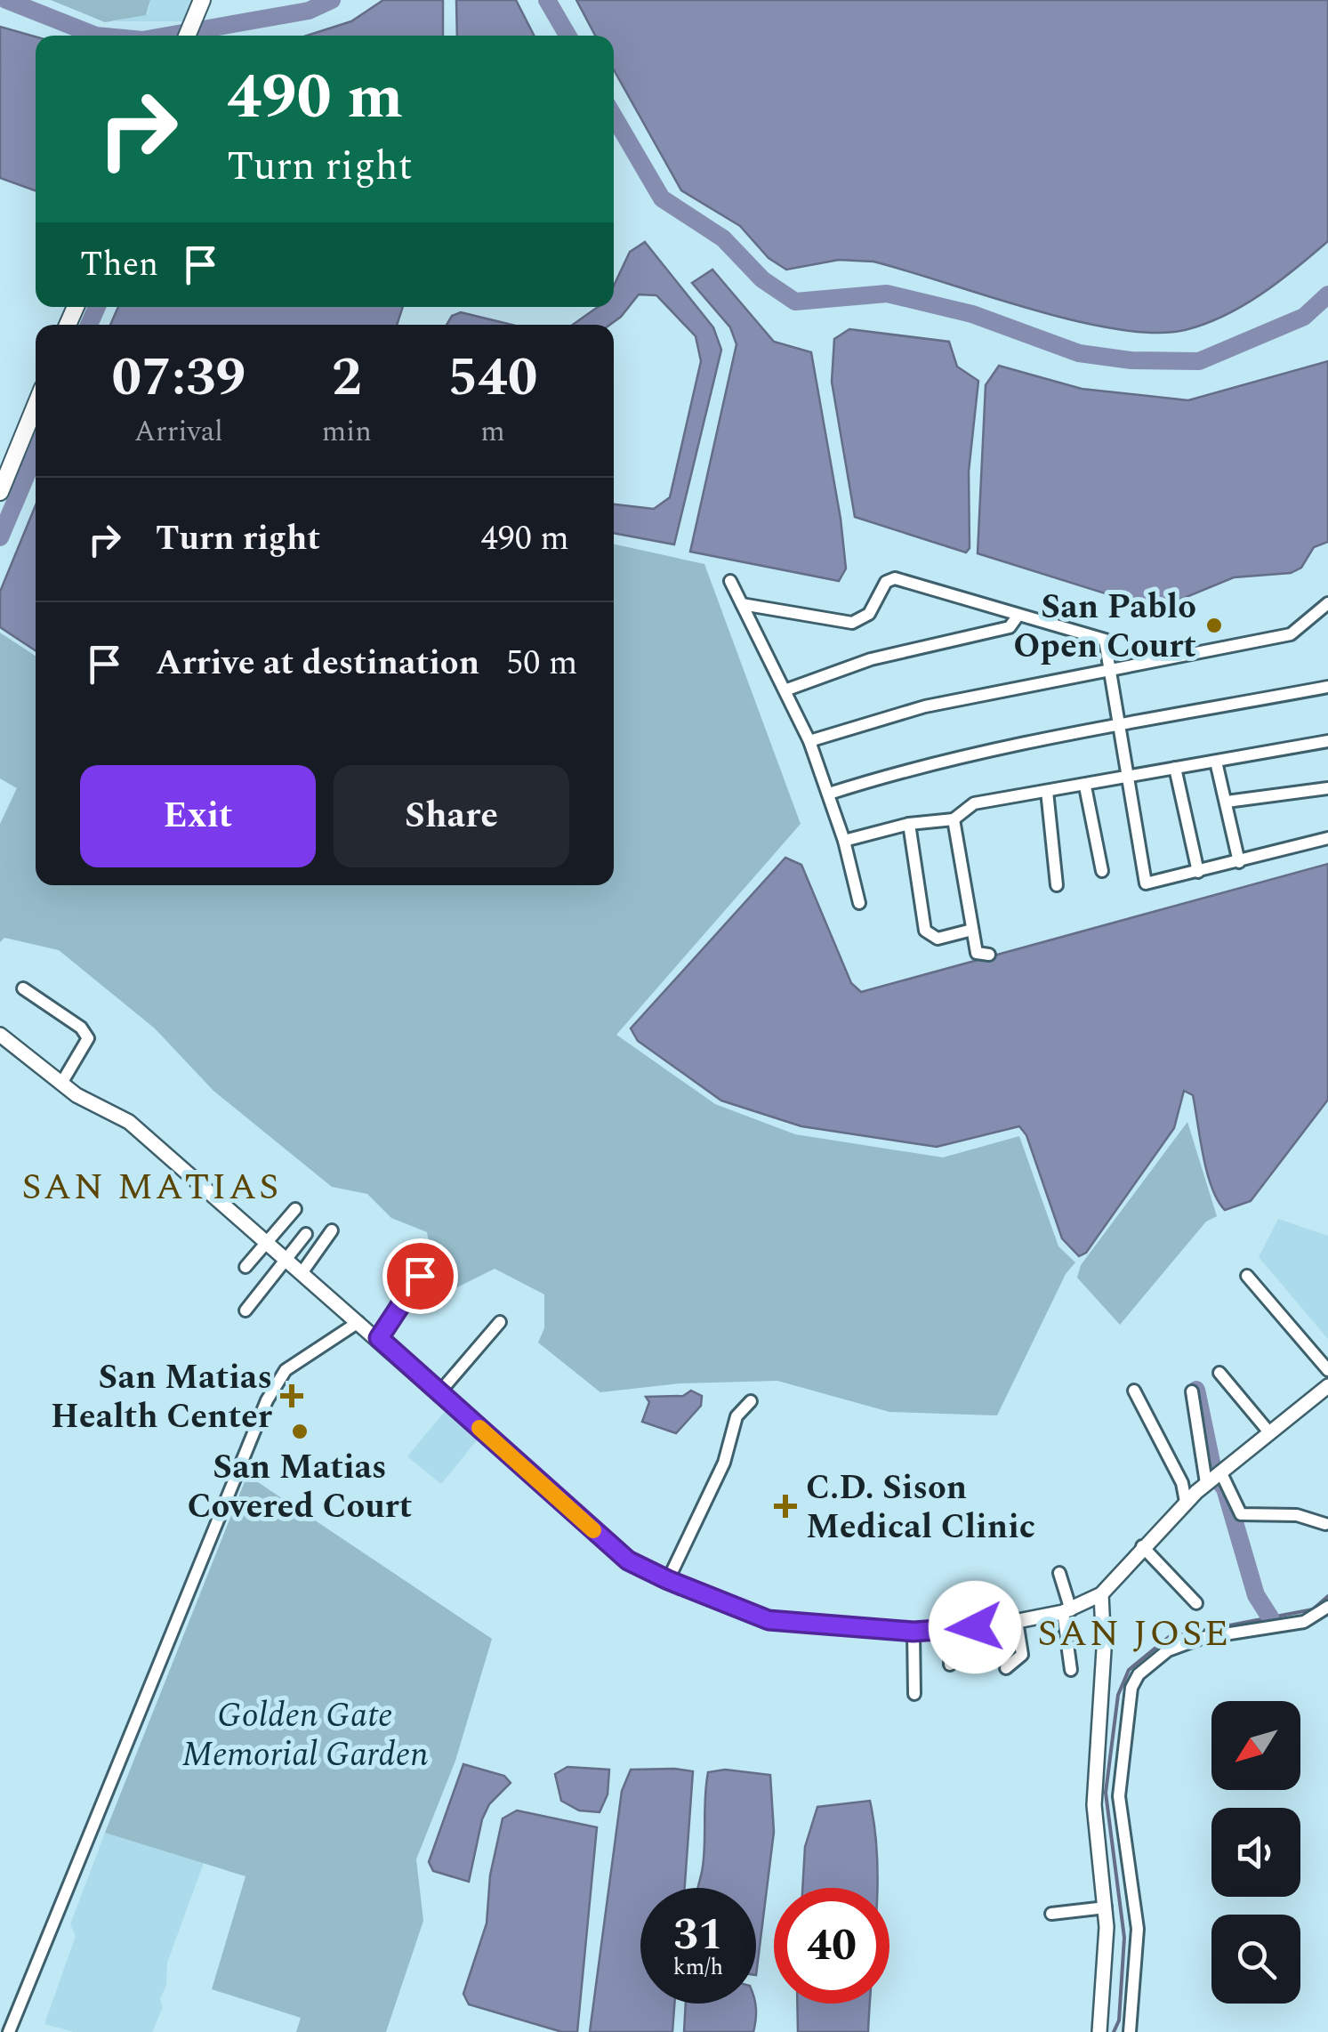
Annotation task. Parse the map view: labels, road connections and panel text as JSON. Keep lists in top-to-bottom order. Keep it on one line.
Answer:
{"districts":["SAN MATIAS","SAN JOSE"],"parks":["Golden Gate Memorial Garden"],"places":{"other":["San Pablo Open Court","San Matias Covered Court"],"health":["San Matias Health Center","C.D. Sison Medical Clinic"]},"north":"bottom left","page":{"turn":["490 m","Turn right"],"then":"Then","eta":["07:39","Arrival","2","min","540","m"],"list":[{"name":"Turn right","value":"490 m"},{"name":"Arrive at destination","value":"50 m"}],"buttons":["Exit","Share"],"speed":"31 km/h","limit":"40"}}
